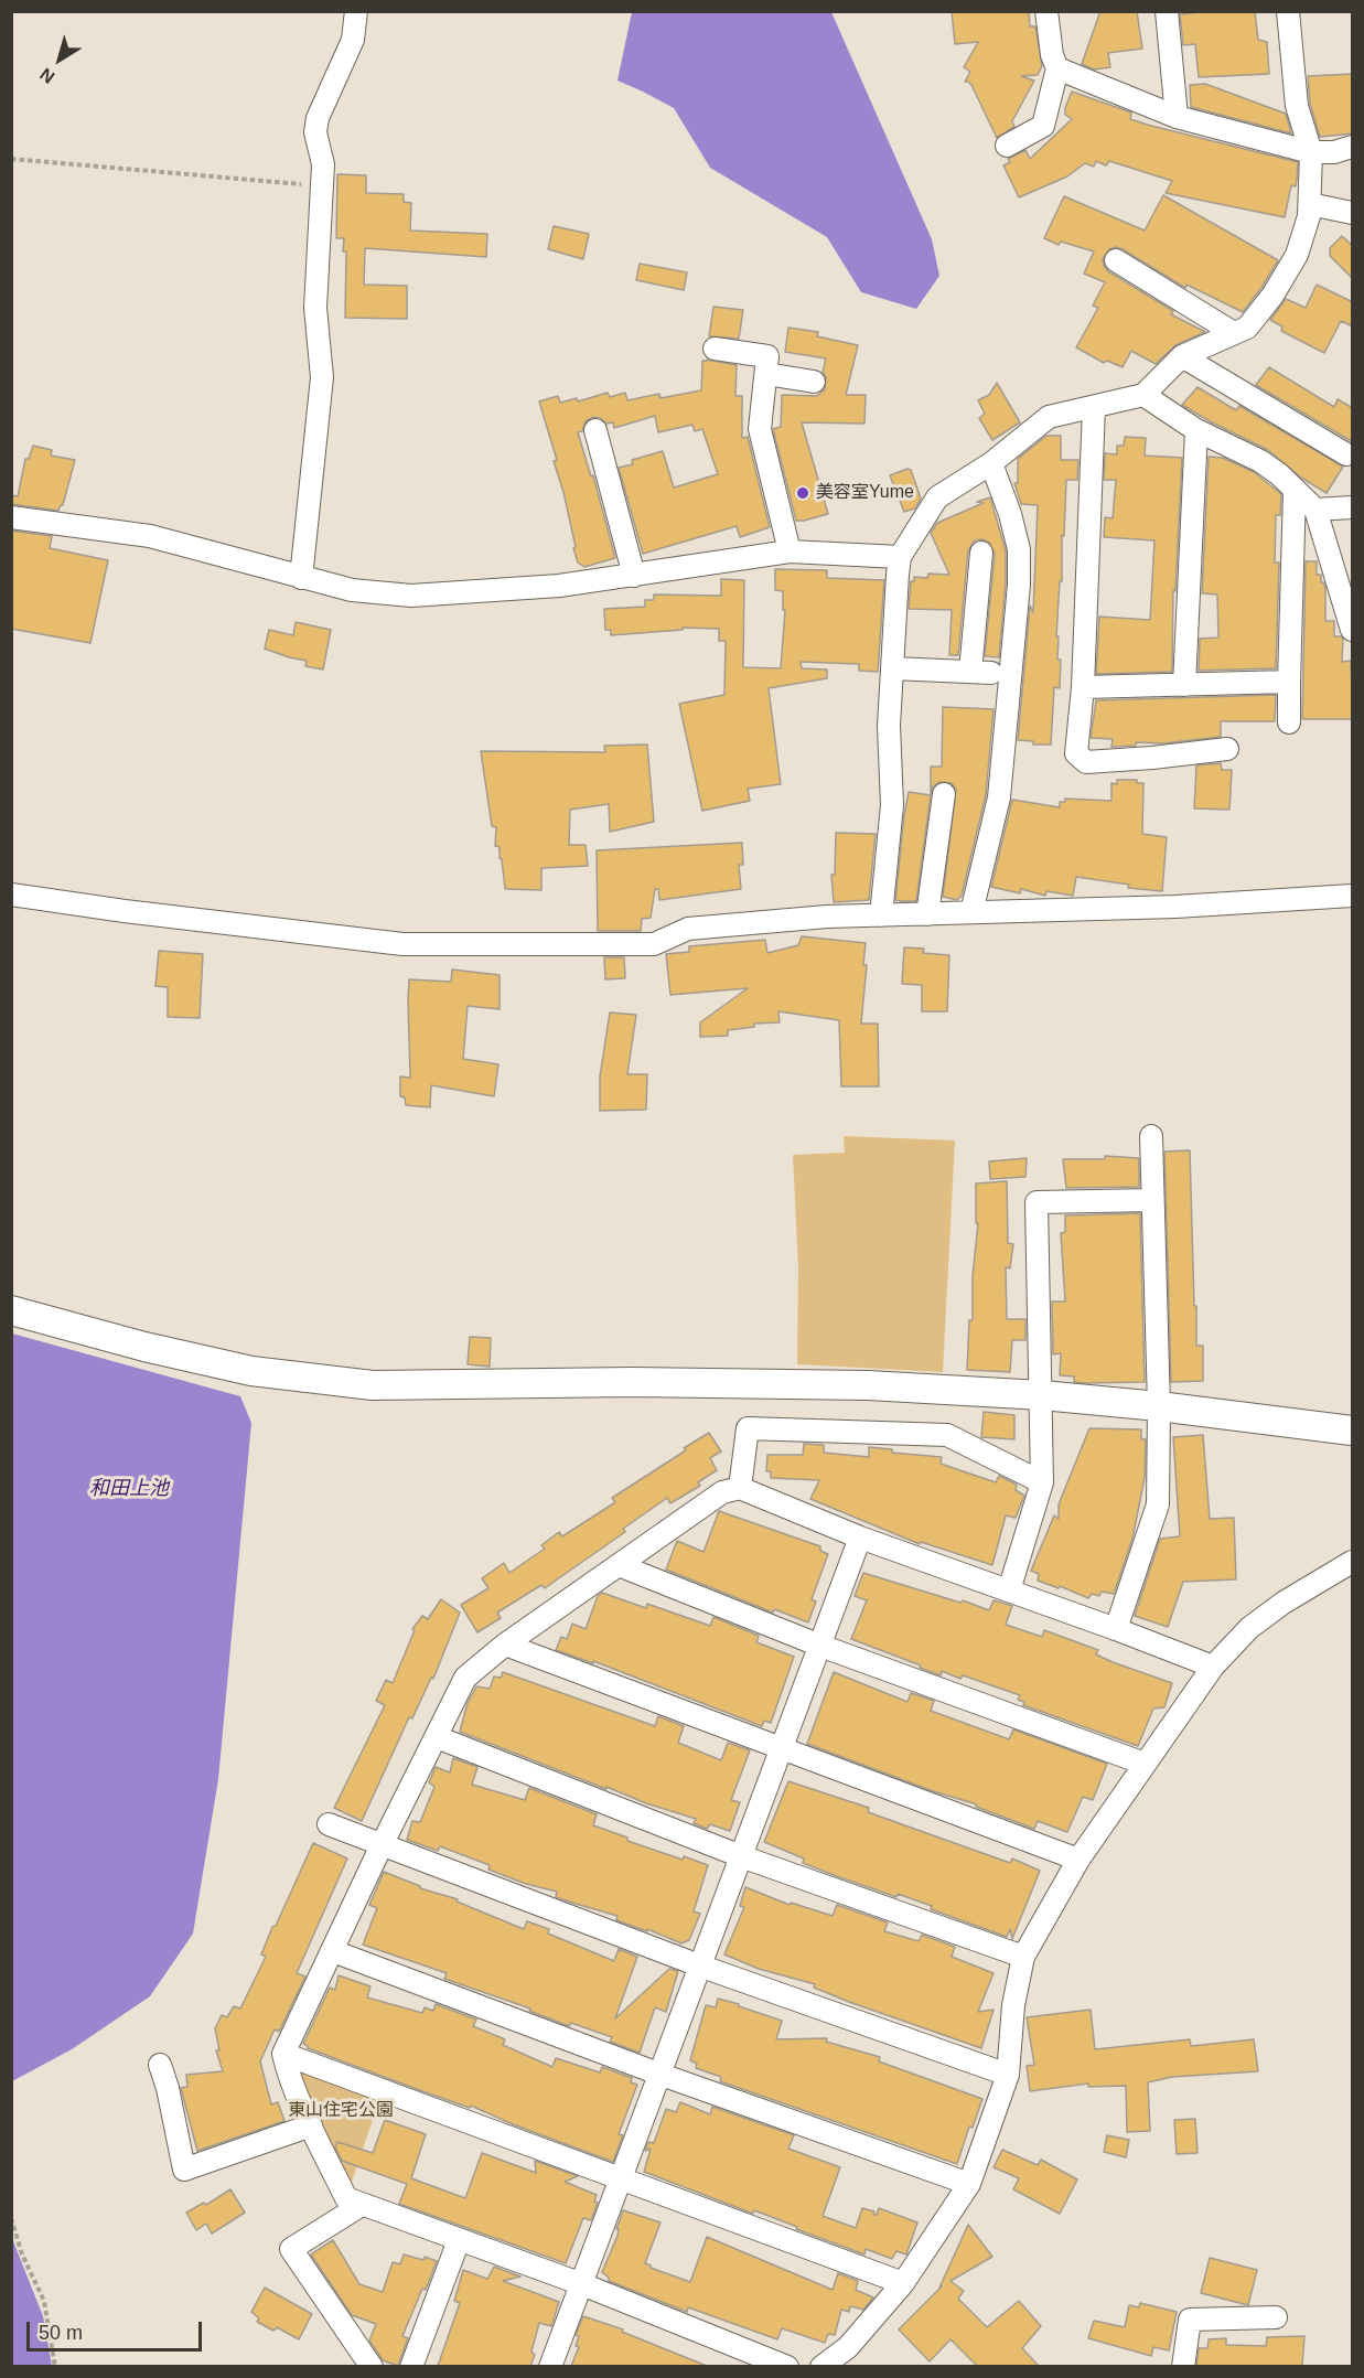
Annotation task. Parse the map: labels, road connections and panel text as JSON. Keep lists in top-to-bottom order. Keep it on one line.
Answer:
{"water":["和田上池"],"parks":["東山住宅公園"],"places":["美容室Yume"],"scale_bar":"50 m","north":"bottom left"}
